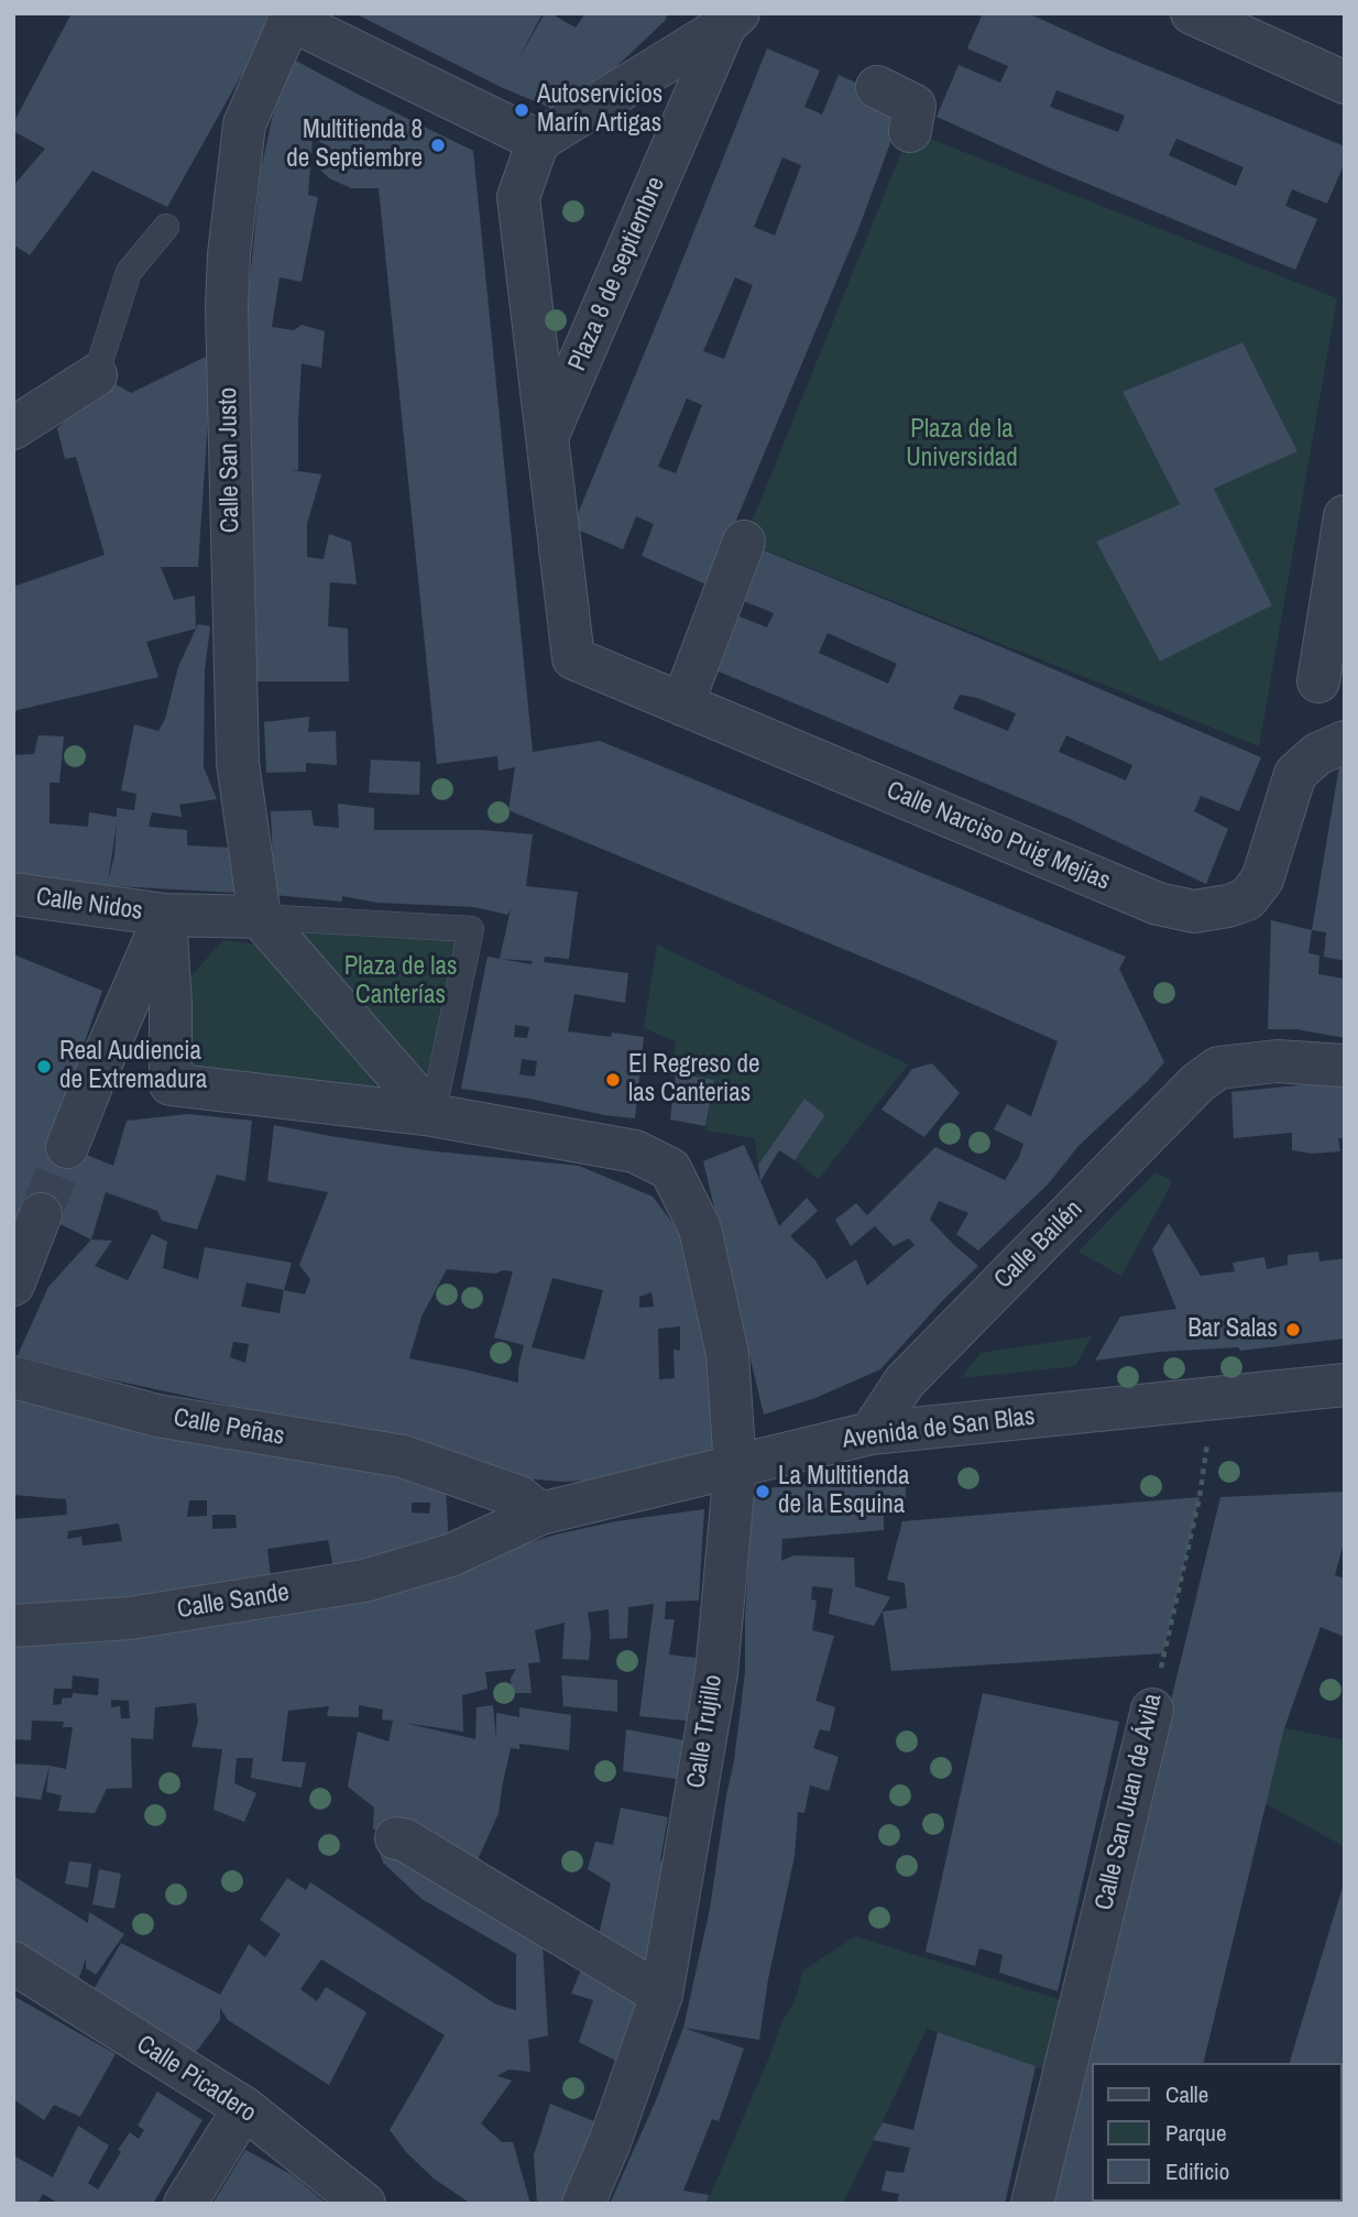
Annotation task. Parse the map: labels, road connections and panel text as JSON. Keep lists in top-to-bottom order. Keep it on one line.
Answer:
{"streets":{"street":["Plaza 8 de septiembre","Calle San Justo","Calle Narciso Puig Mejías","Calle Nidos","Calle Bailén","Calle Peñas","Avenida de San Blas","Calle Sande","Calle Trujillo","Calle San Juan de Ávila","Calle Picadero"]},"crossings":[["Plaza 8 de septiembre","Calle Narciso Puig Mejías"],["Calle Bailén","Avenida de San Blas"],["Calle Peñas","Avenida de San Blas"],["Avenida de San Blas","Calle Sande"],["Avenida de San Blas","Calle Trujillo"],["Avenida de San Blas","Calle San Juan de Ávila"]],"parks":["Plaza de la Universidad","Plaza de las Canterías"],"places":["Autoservicios Marín Artigas","Multitienda 8 de Septiembre","Real Audiencia de Extremadura","El Regreso de las Canterias","Bar Salas","La Multitienda de la Esquina"],"legend":["Calle","Parque","Edificio"]}
